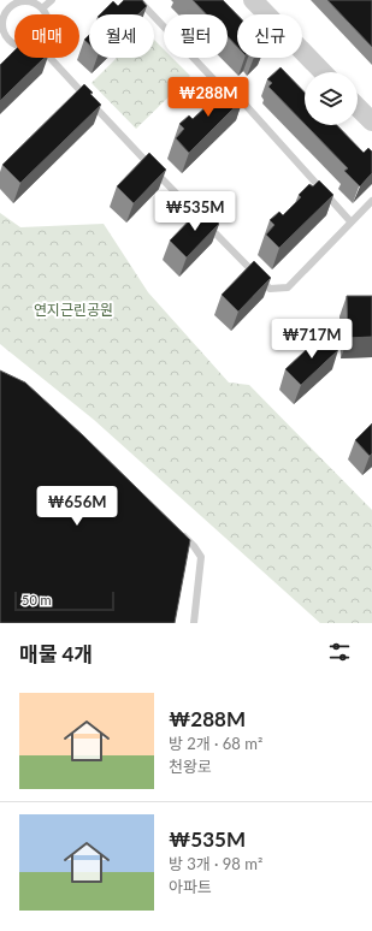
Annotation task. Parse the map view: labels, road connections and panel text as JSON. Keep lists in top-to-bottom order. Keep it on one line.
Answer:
{"parks":["연지근린공원"],"scale_bar":"50 m","page":{"chip":["매매","월세","필터","신규"],"price":["₩288M","₩535M","₩717M","₩656M"],"scale":"50 m","heading":"매물 4개","list":[{"name":"₩288M","note":"방 2개 · 68 m² · 천왕로"},{"name":"₩535M","note":"방 3개 · 98 m² · 아파트"}]}}
